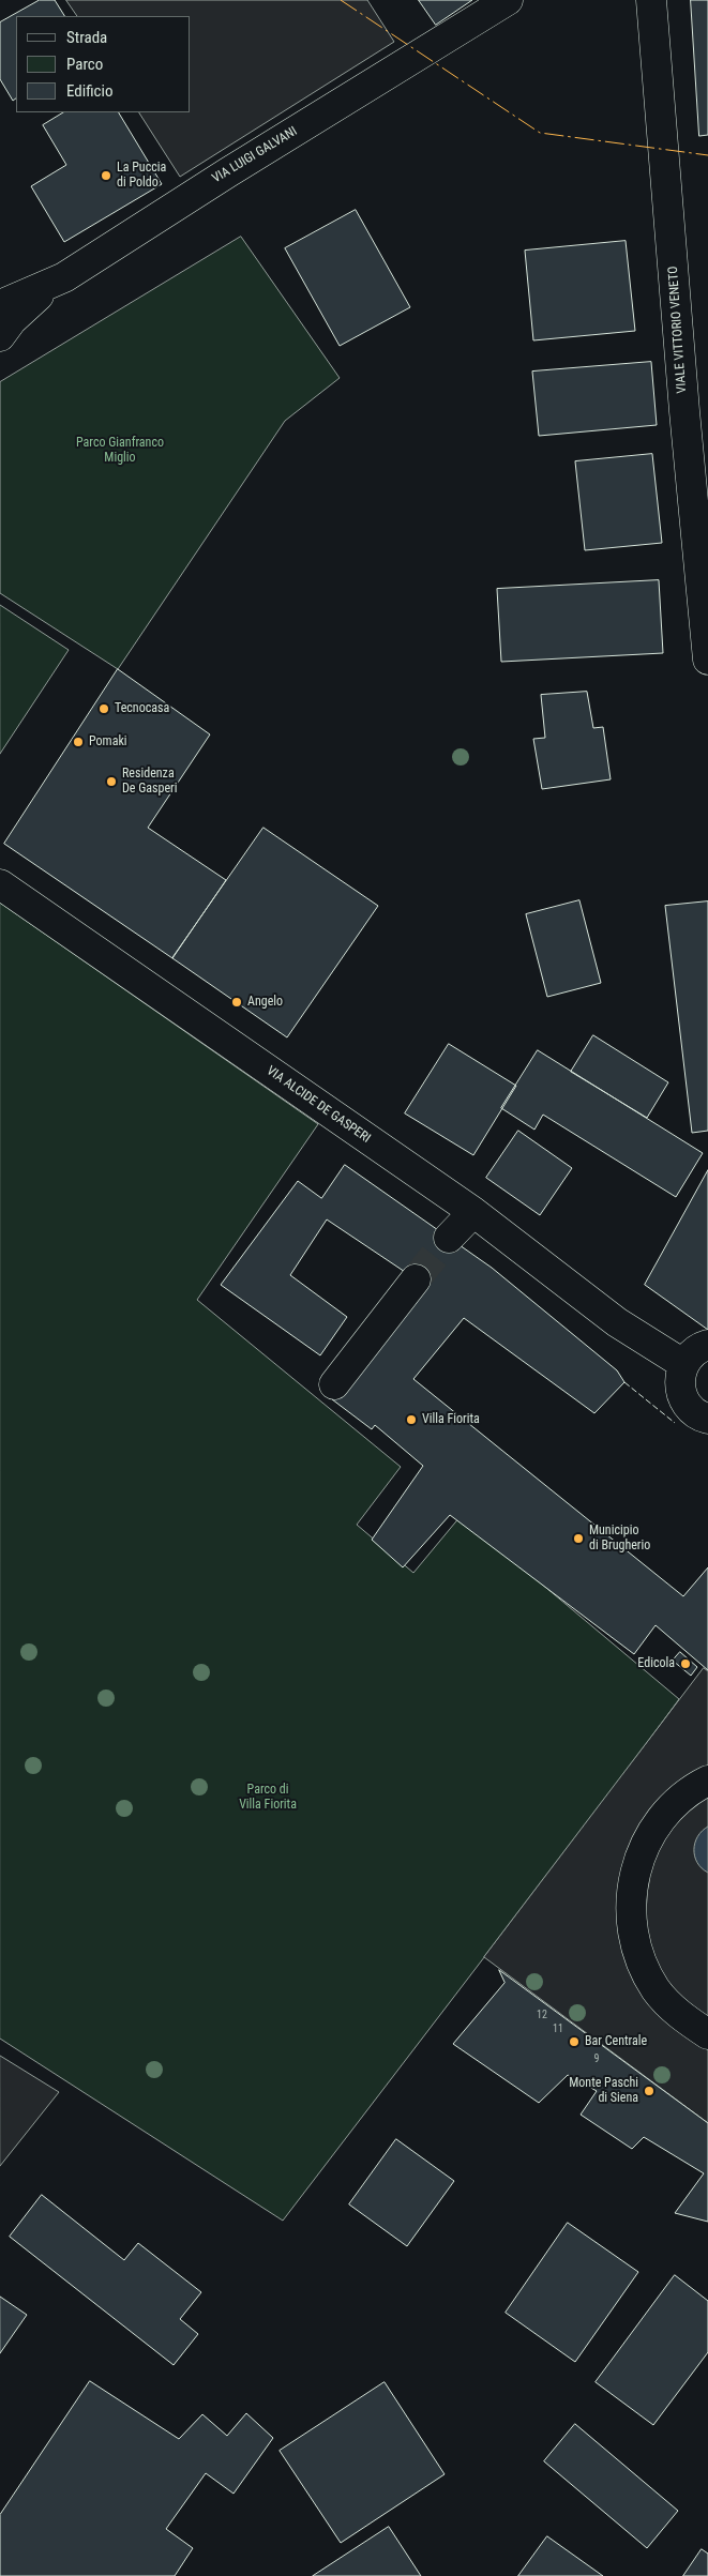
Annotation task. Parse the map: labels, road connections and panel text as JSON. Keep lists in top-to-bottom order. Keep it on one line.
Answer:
{"streets":{"street":["VIA LUIGI GALVANI","VIALE VITTORIO VENETO","VIA ALCIDE DE GASPERI"]},"parks":["Parco Gianfranco Miglio","Parco di Villa Fiorita"],"places":["La Puccia di Poldo","Tecnocasa","Pomaki","Residenza De Gasperi","Angelo","Villa Fiorita","Municipio di Brugherio","Edicola","Bar Centrale","Monte Paschi di Siena"],"house_numbers":["12","11","9"],"legend":["Strada","Parco","Edificio"]}
